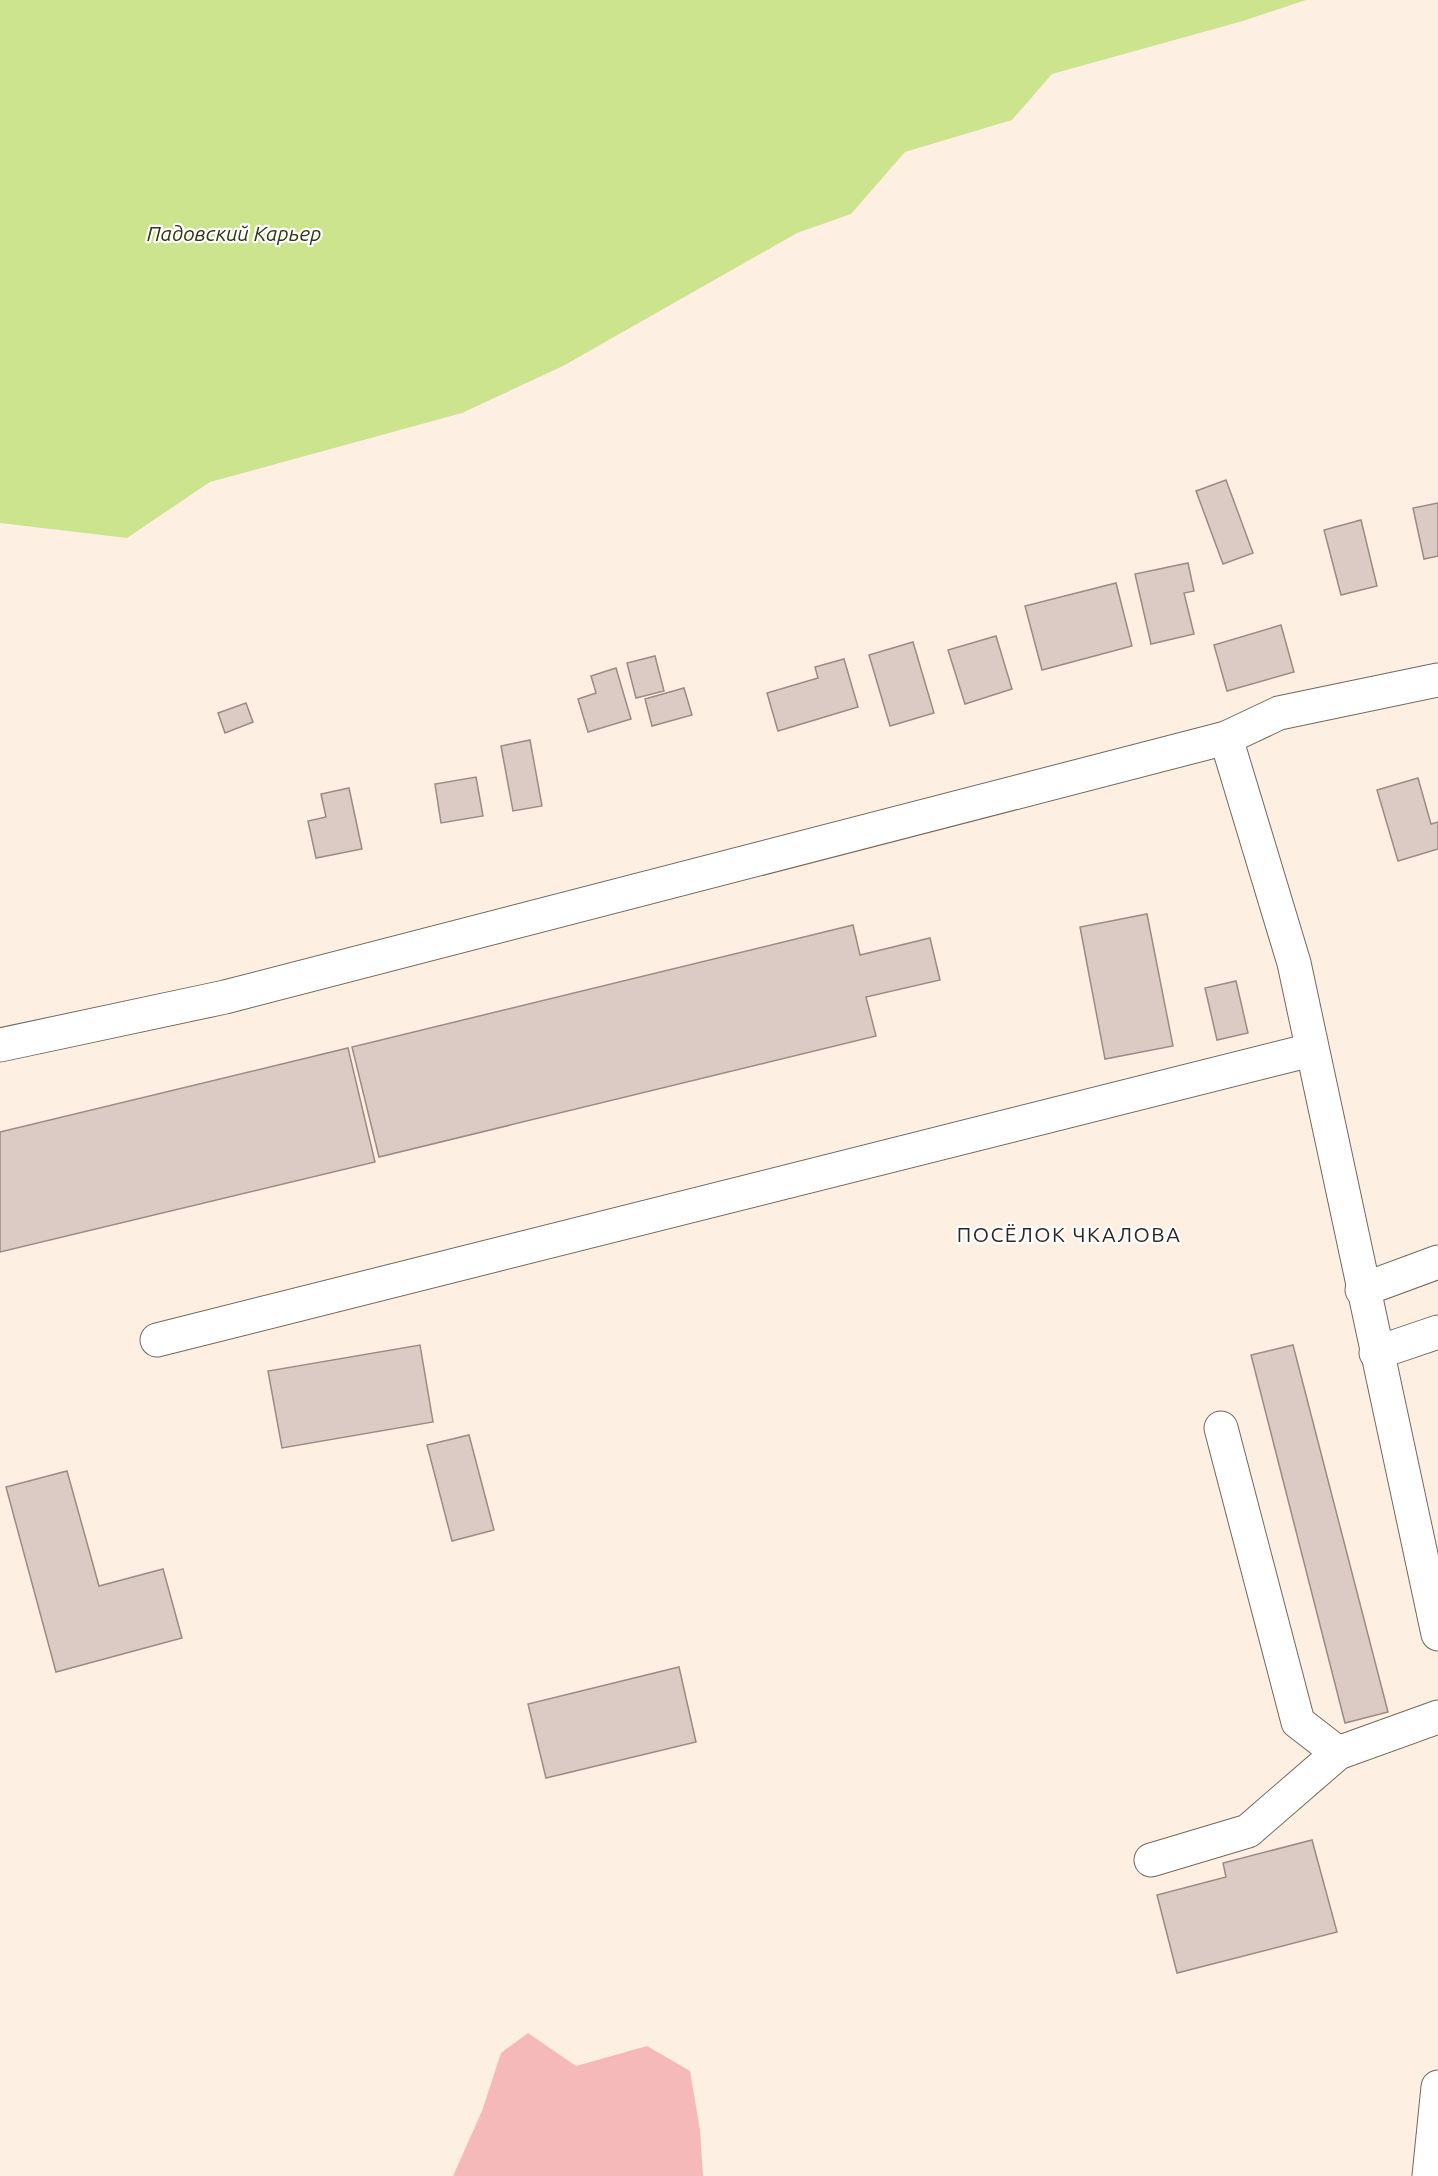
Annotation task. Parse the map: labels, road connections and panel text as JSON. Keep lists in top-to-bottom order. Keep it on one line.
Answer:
{"districts":["ПОСЁЛОК ЧКАЛОВА"],"water":["Падовский Карьер"]}
